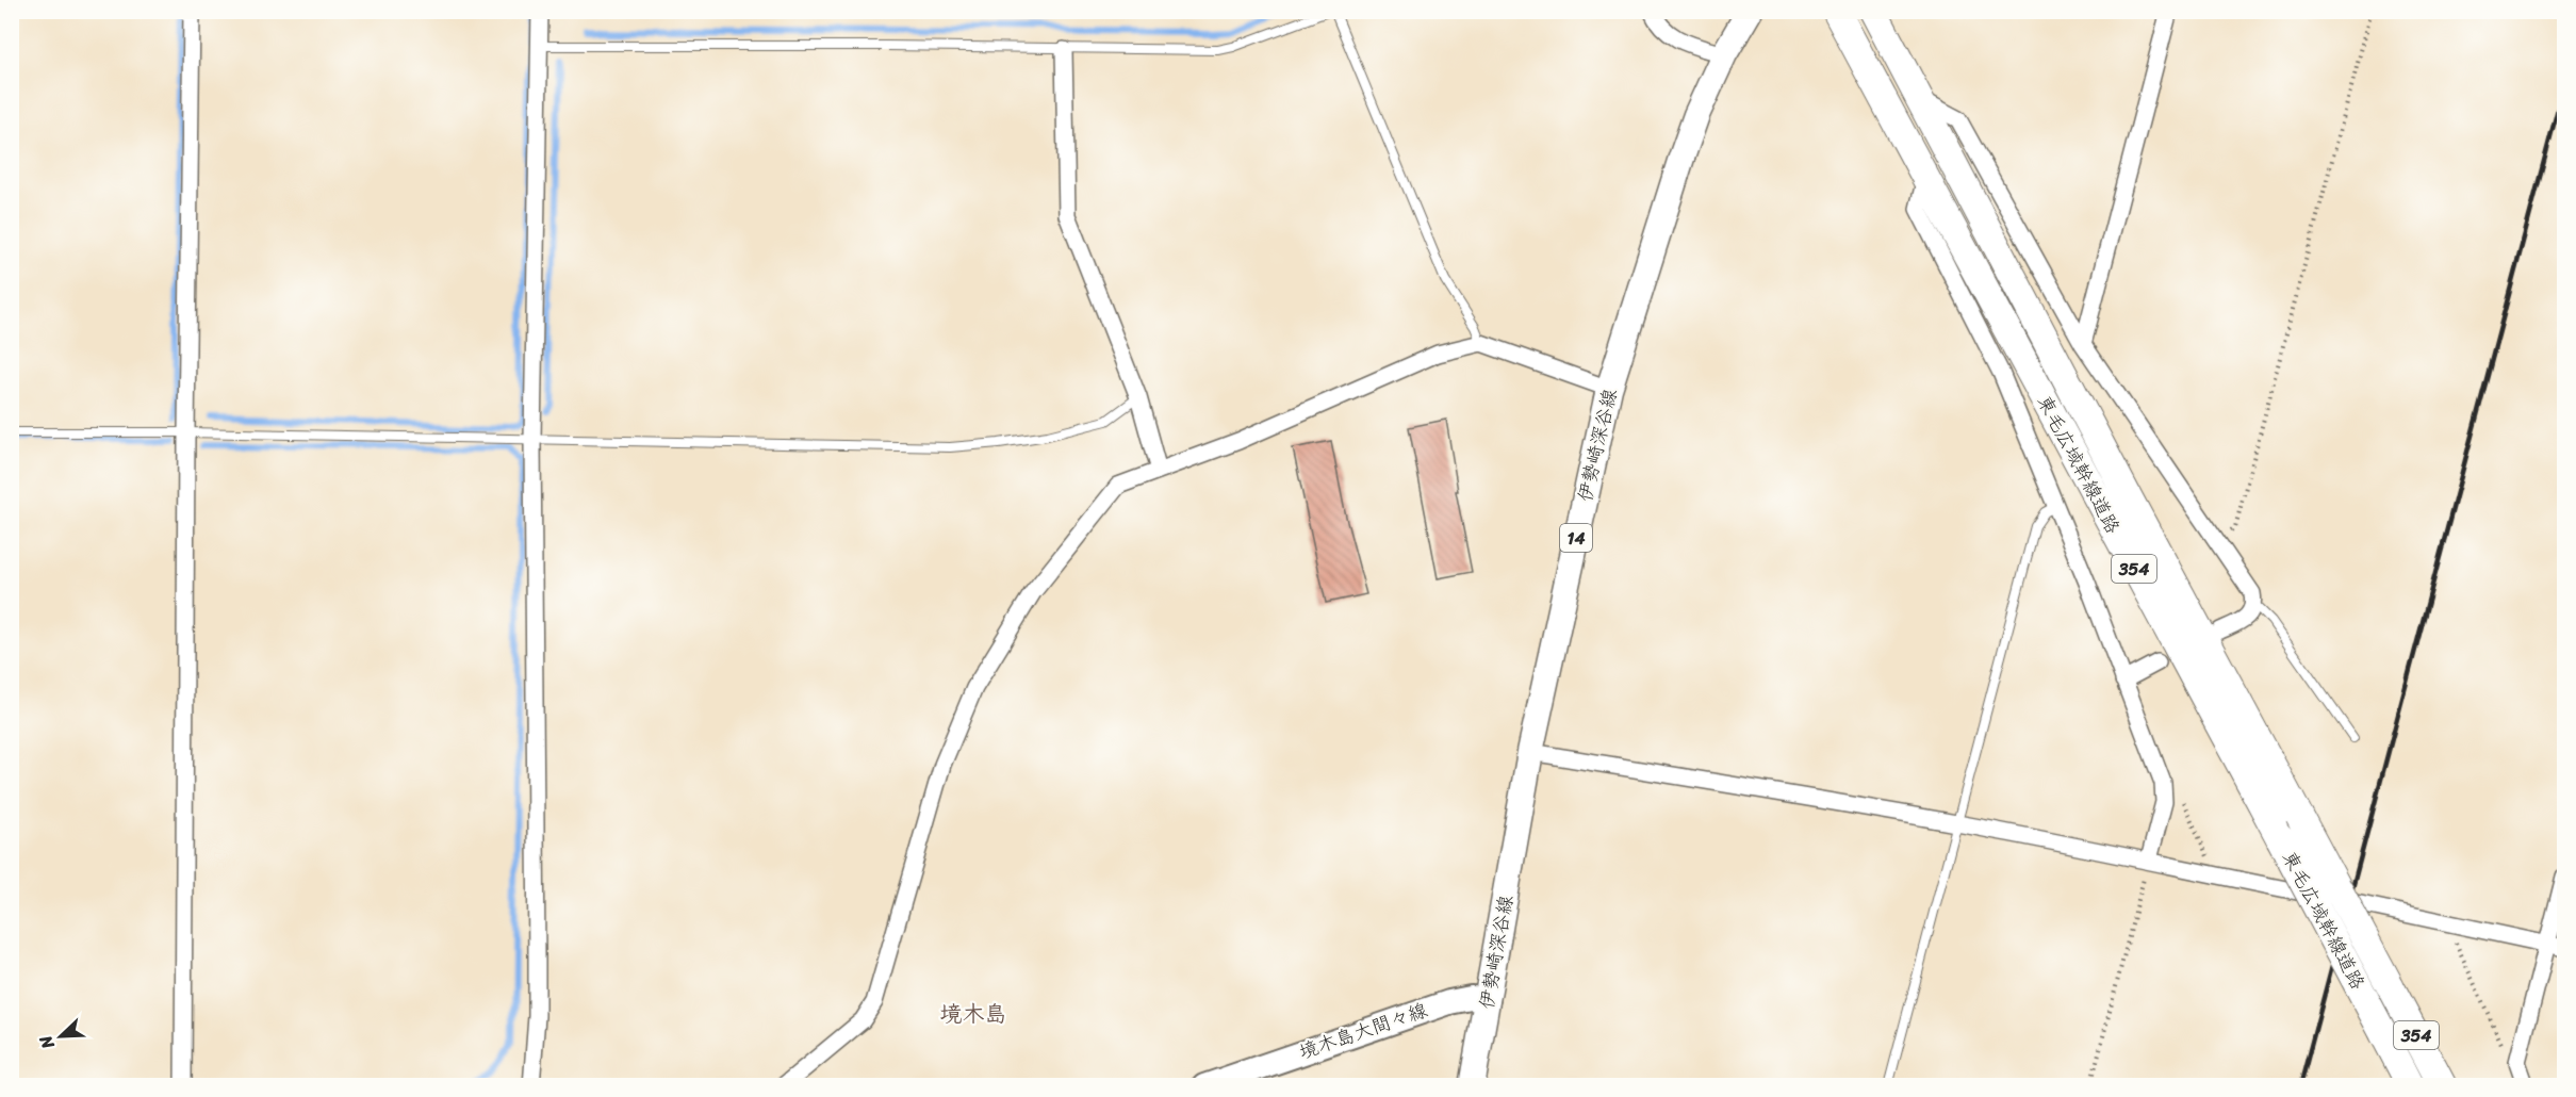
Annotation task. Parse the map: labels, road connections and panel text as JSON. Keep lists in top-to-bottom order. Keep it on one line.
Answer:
{"streets":{"highway":["東毛広域幹線道路","354"],"main road":["伊勢崎深谷線","14","境木島大間々線"]},"crossings":[["伊勢崎深谷線","境木島大間々線"]],"districts":["境木島"],"north":"bottom left"}
